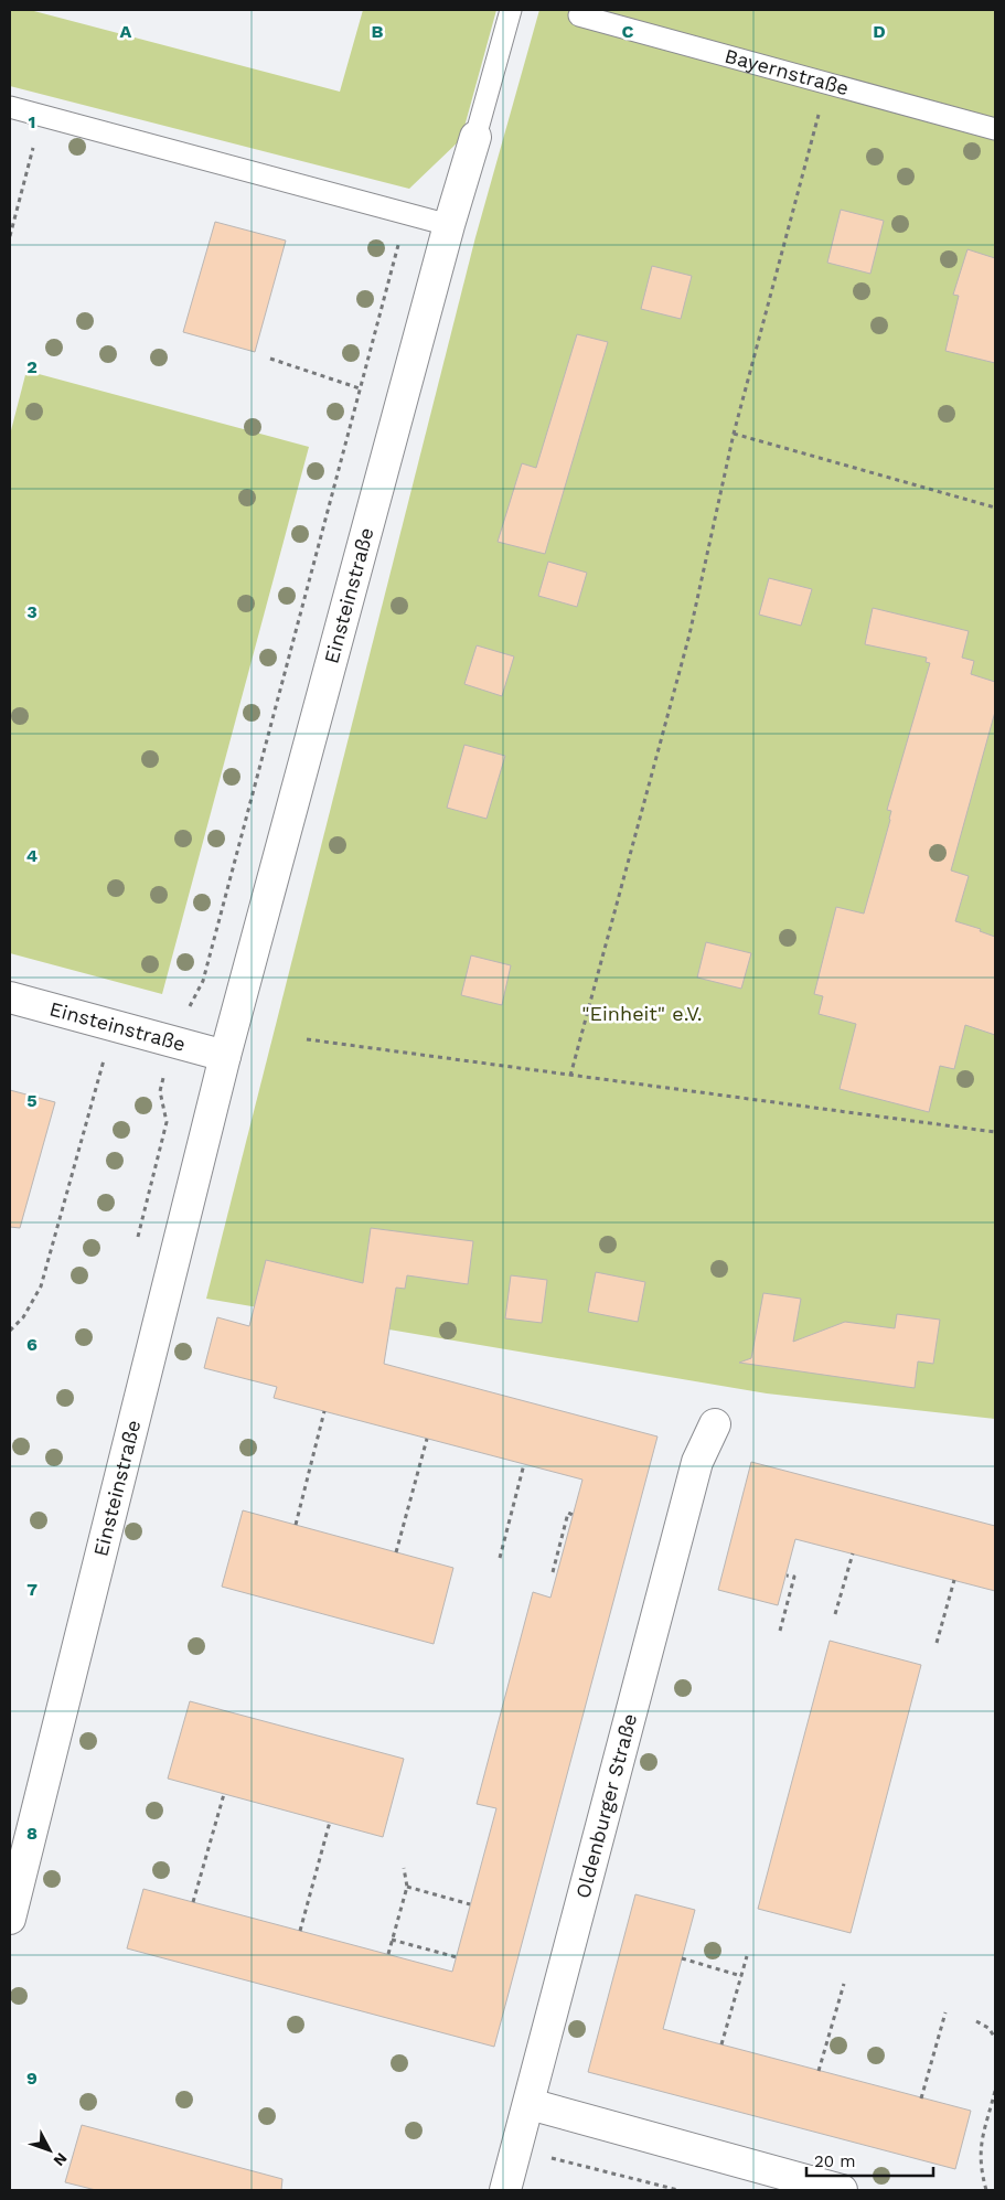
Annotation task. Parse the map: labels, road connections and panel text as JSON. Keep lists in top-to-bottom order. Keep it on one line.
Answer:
{"streets":{"street":["Einsteinstraße","Oldenburger Straße"],"lane":["Bayernstraße"]},"parks":["\"Einheit\" e.V."],"scale_bar":"20 m","north":"bottom right","grid":{"columns":["A","B","C","D"],"rows":["1","2","3","4","5","6","7","8","9"]}}
